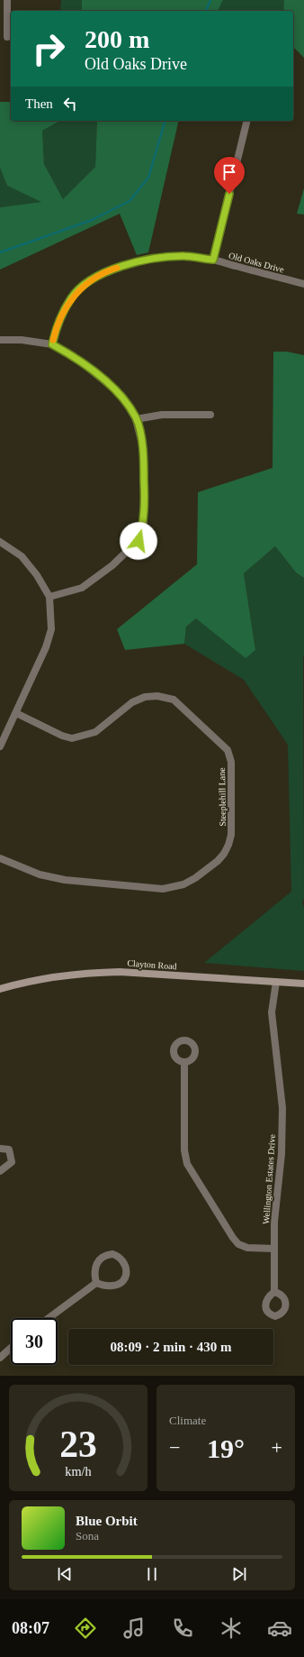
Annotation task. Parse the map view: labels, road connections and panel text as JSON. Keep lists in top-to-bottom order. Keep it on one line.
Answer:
{"streets":{"main road":["Clayton Road"],"street":["Old Oaks Drive","Steeplehill Lane","Wellington Estates Drive"]},"crossings":[["Clayton Road","Wellington Estates Drive"]],"page":{"turn":["200 m","Old Oaks Drive"],"then":"Then","limit":"30","trip":"08:09 · 2 min · 430 m","tile":"Climate","heat":["−","19°","+"],"song":["Blue Orbit","Sona"],"tabs":"08:07","gauge":["23","km/h"]}}
